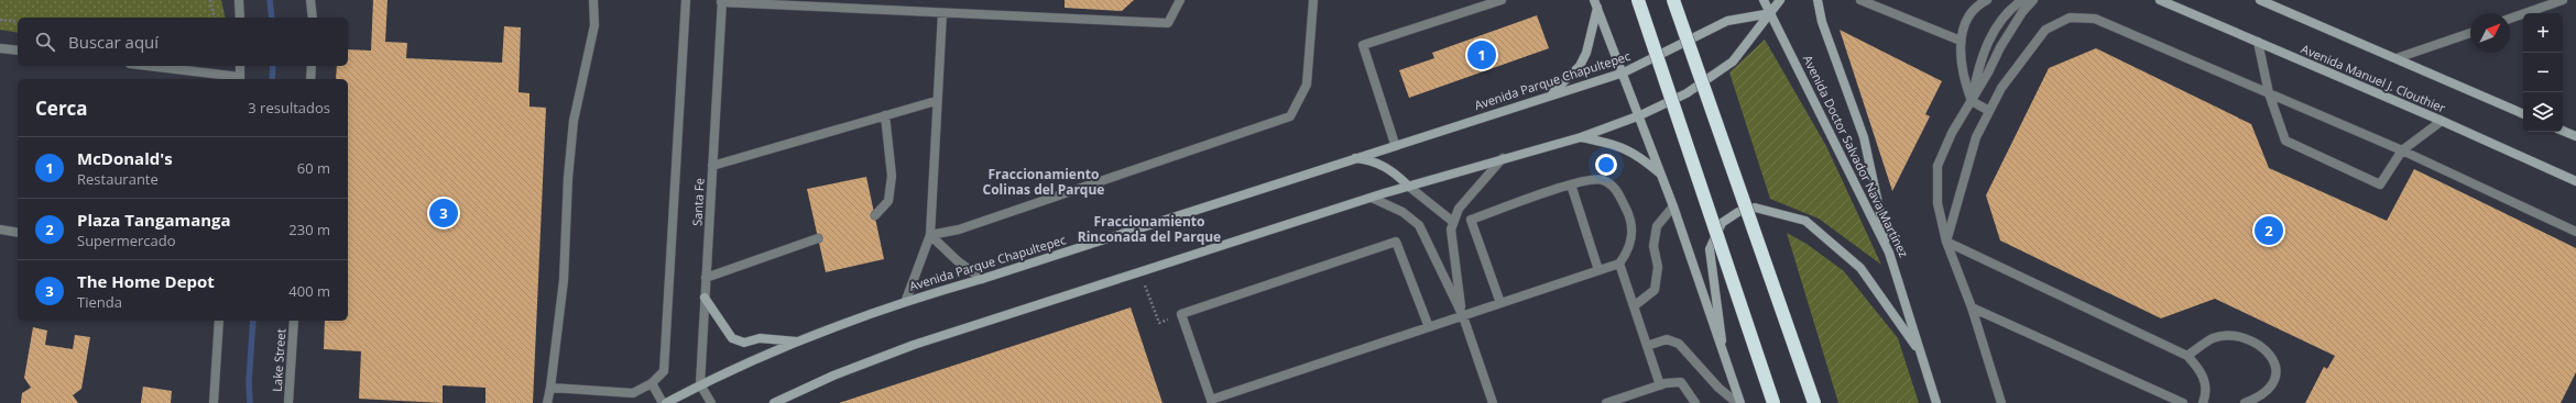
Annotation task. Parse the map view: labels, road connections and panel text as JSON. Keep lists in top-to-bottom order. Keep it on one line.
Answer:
{"streets":{"main road":["Avenida Manuel J. Clouthier","Avenida Parque Chapultepec","Avenida Doctor Salvador Nava Martínez"],"street":["Santa Fe","Lake Street"]},"crossings":[["Avenida Parque Chapultepec","Avenida Doctor Salvador Nava Martínez"],["Avenida Parque Chapultepec","Santa Fe"]],"districts":["Fraccionamiento Colinas del Parque","Fraccionamiento Rinconada del Parque"],"north":"top right","page":{"map_buttons":["+","−"],"search":"Buscar aquí","pins":["1","3","2"],"heading":["Cerca","3 resultados"],"list":[{"mark":"1","name":"McDonald's","note":"Restaurante","value":"60 m"},{"mark":"2","name":"Plaza Tangamanga","note":"Supermercado","value":"230 m"},{"mark":"3","name":"The Home Depot","note":"Tienda","value":"400 m"}]}}
